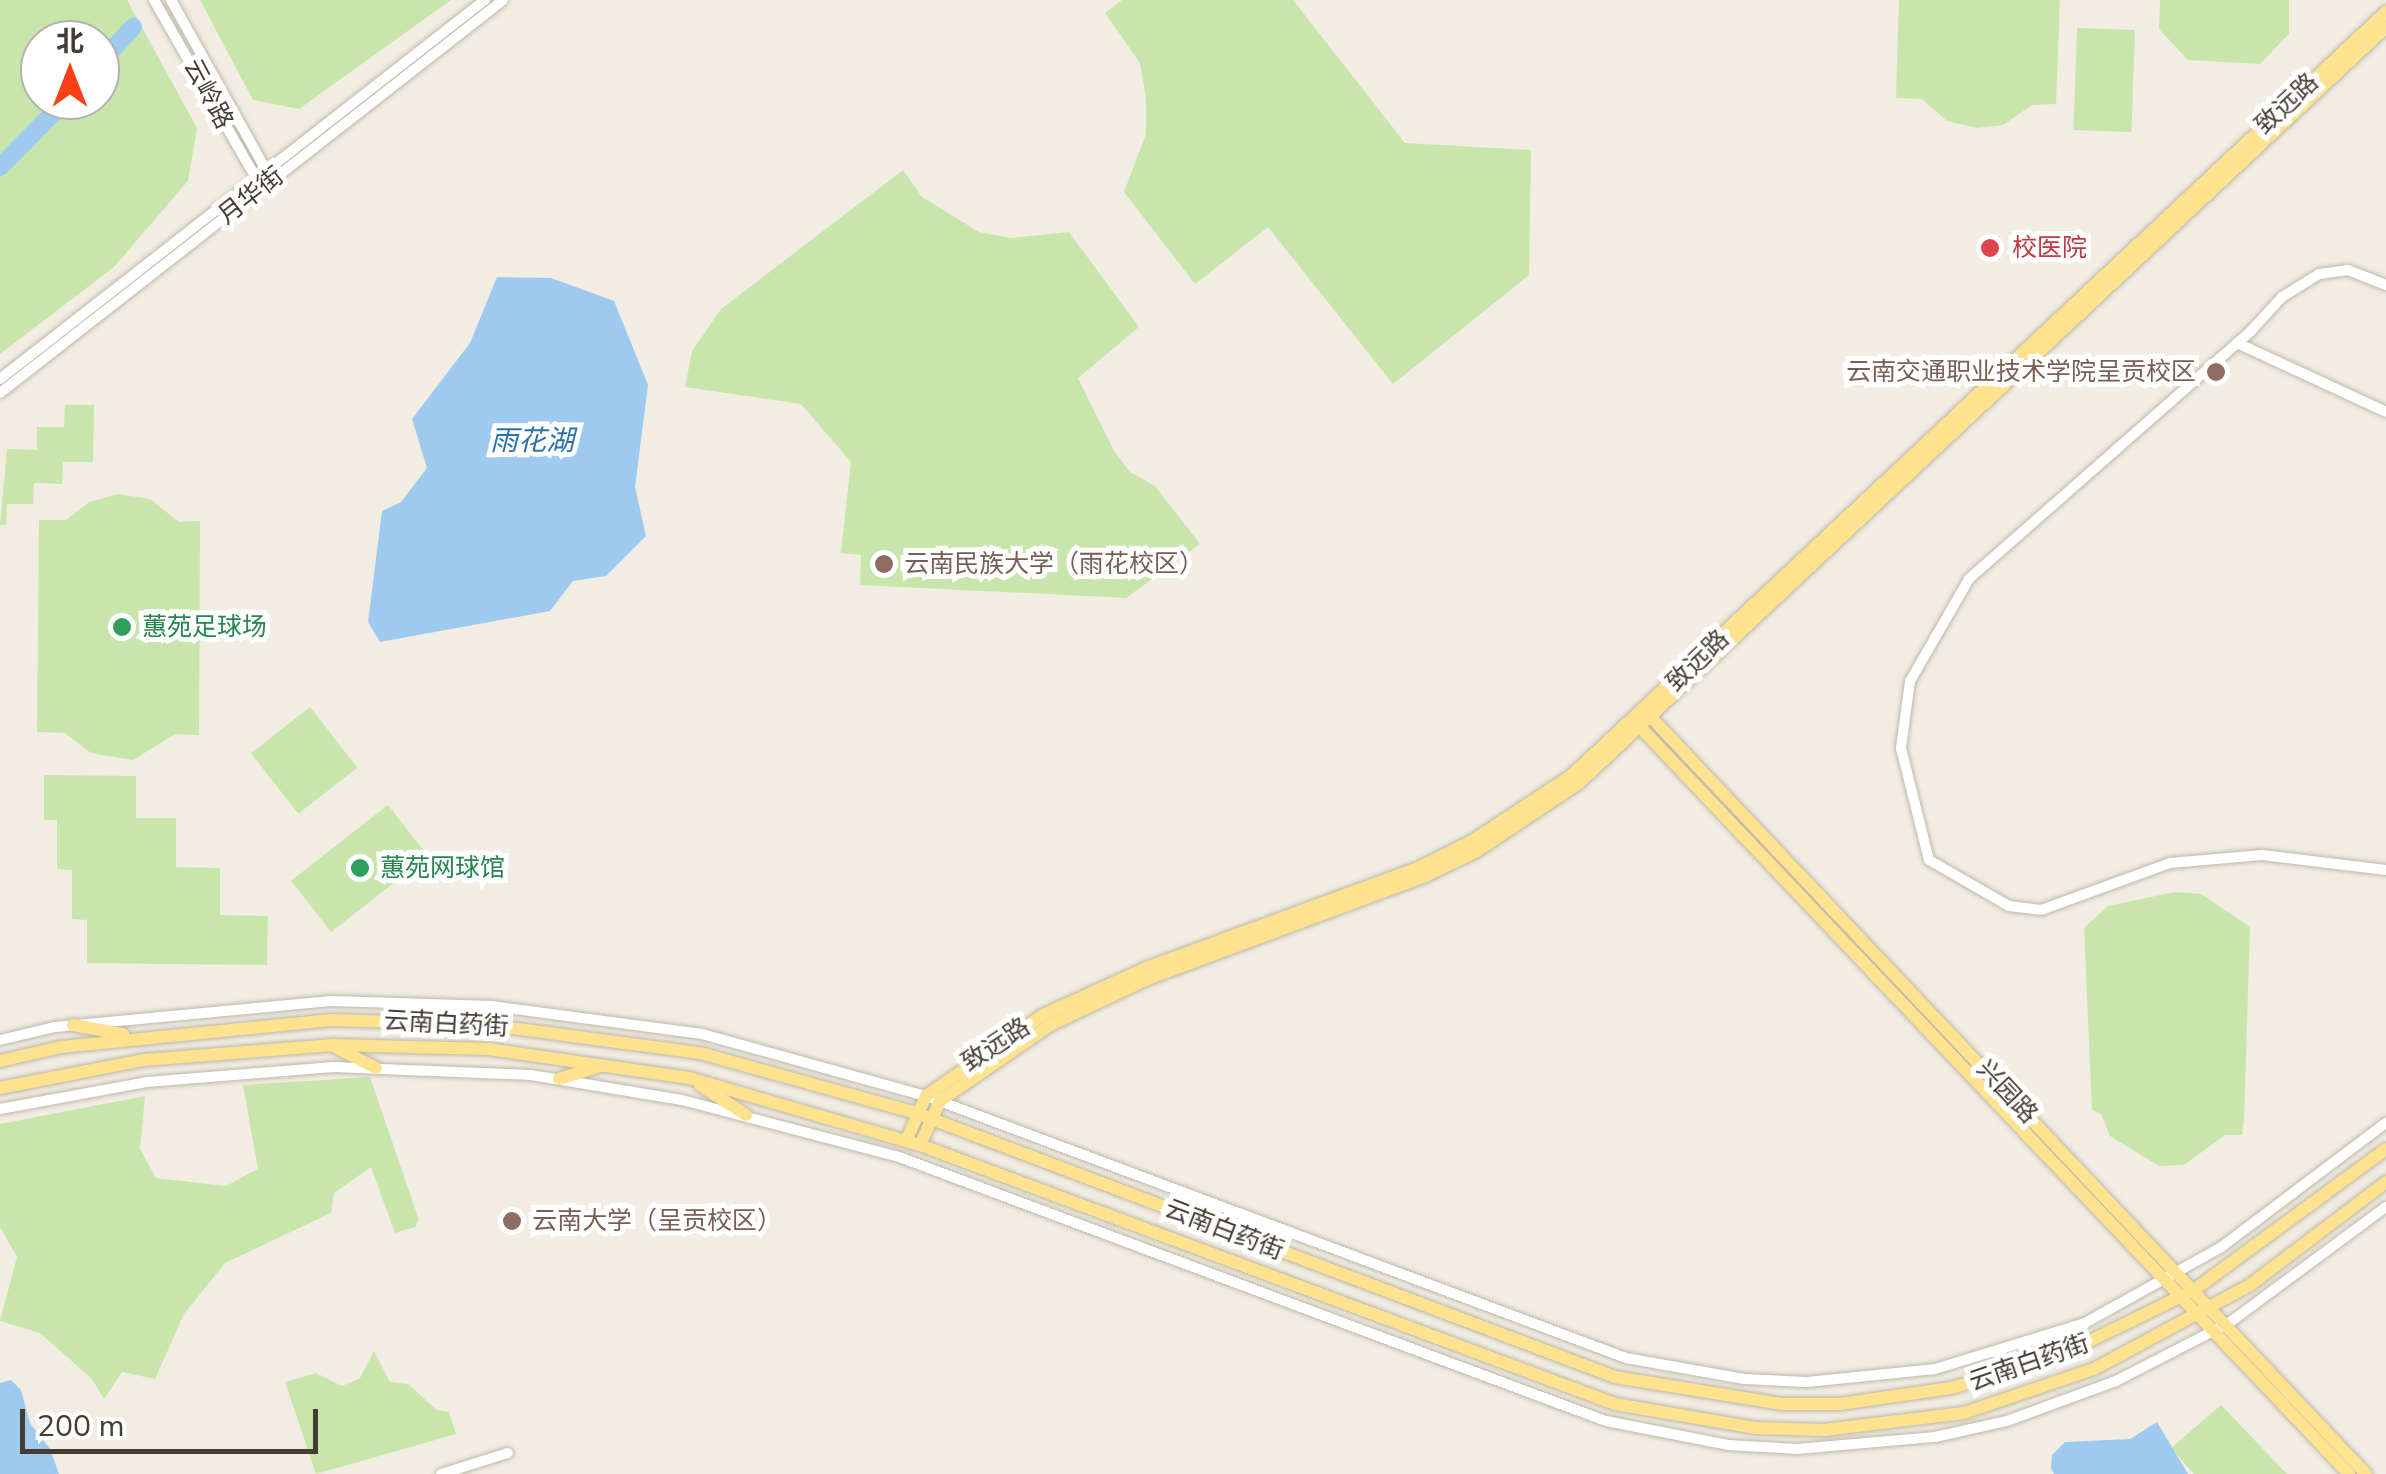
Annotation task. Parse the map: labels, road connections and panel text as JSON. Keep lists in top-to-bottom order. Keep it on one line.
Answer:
{"streets":{"main road":["致远路","云南白药街","兴园路"],"street":["云岭路","月华街"]},"crossings":[["云岭路","月华街"],["致远路","云南白药街"],["致远路","兴园路"],["云南白药街","兴园路"]],"water":["雨花湖"],"places":["校医院","云南交通职业技术学院呈贡校区","云南民族大学（雨花校区）","蕙苑足球场","蕙苑网球馆","云南大学（呈贡校区）"],"scale_bar":"200 m","north":"top"}
